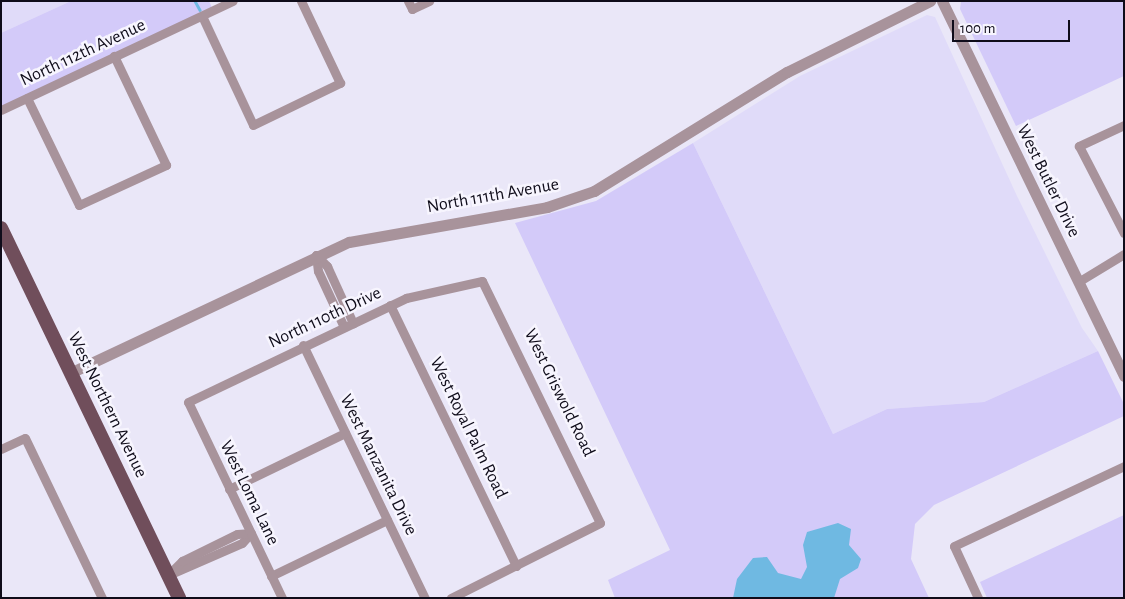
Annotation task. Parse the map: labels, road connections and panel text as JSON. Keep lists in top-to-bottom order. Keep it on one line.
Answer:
{"streets":{"main road":["West Northern Avenue"],"street":["North 112th Avenue","West Butler Drive","North 111th Avenue","North 110th Drive","West Griswold Road","West Royal Palm Road","West Manzanita Drive","West Loma Lane"]},"crossings":[["North 111th Avenue","West Northern Avenue"],["North 110th Drive","West Griswold Road"],["North 110th Drive","West Royal Palm Road"],["North 110th Drive","West Manzanita Drive"],["North 110th Drive","West Loma Lane"],["West Griswold Road","West Royal Palm Road"]],"scale_bar":"100 m"}
